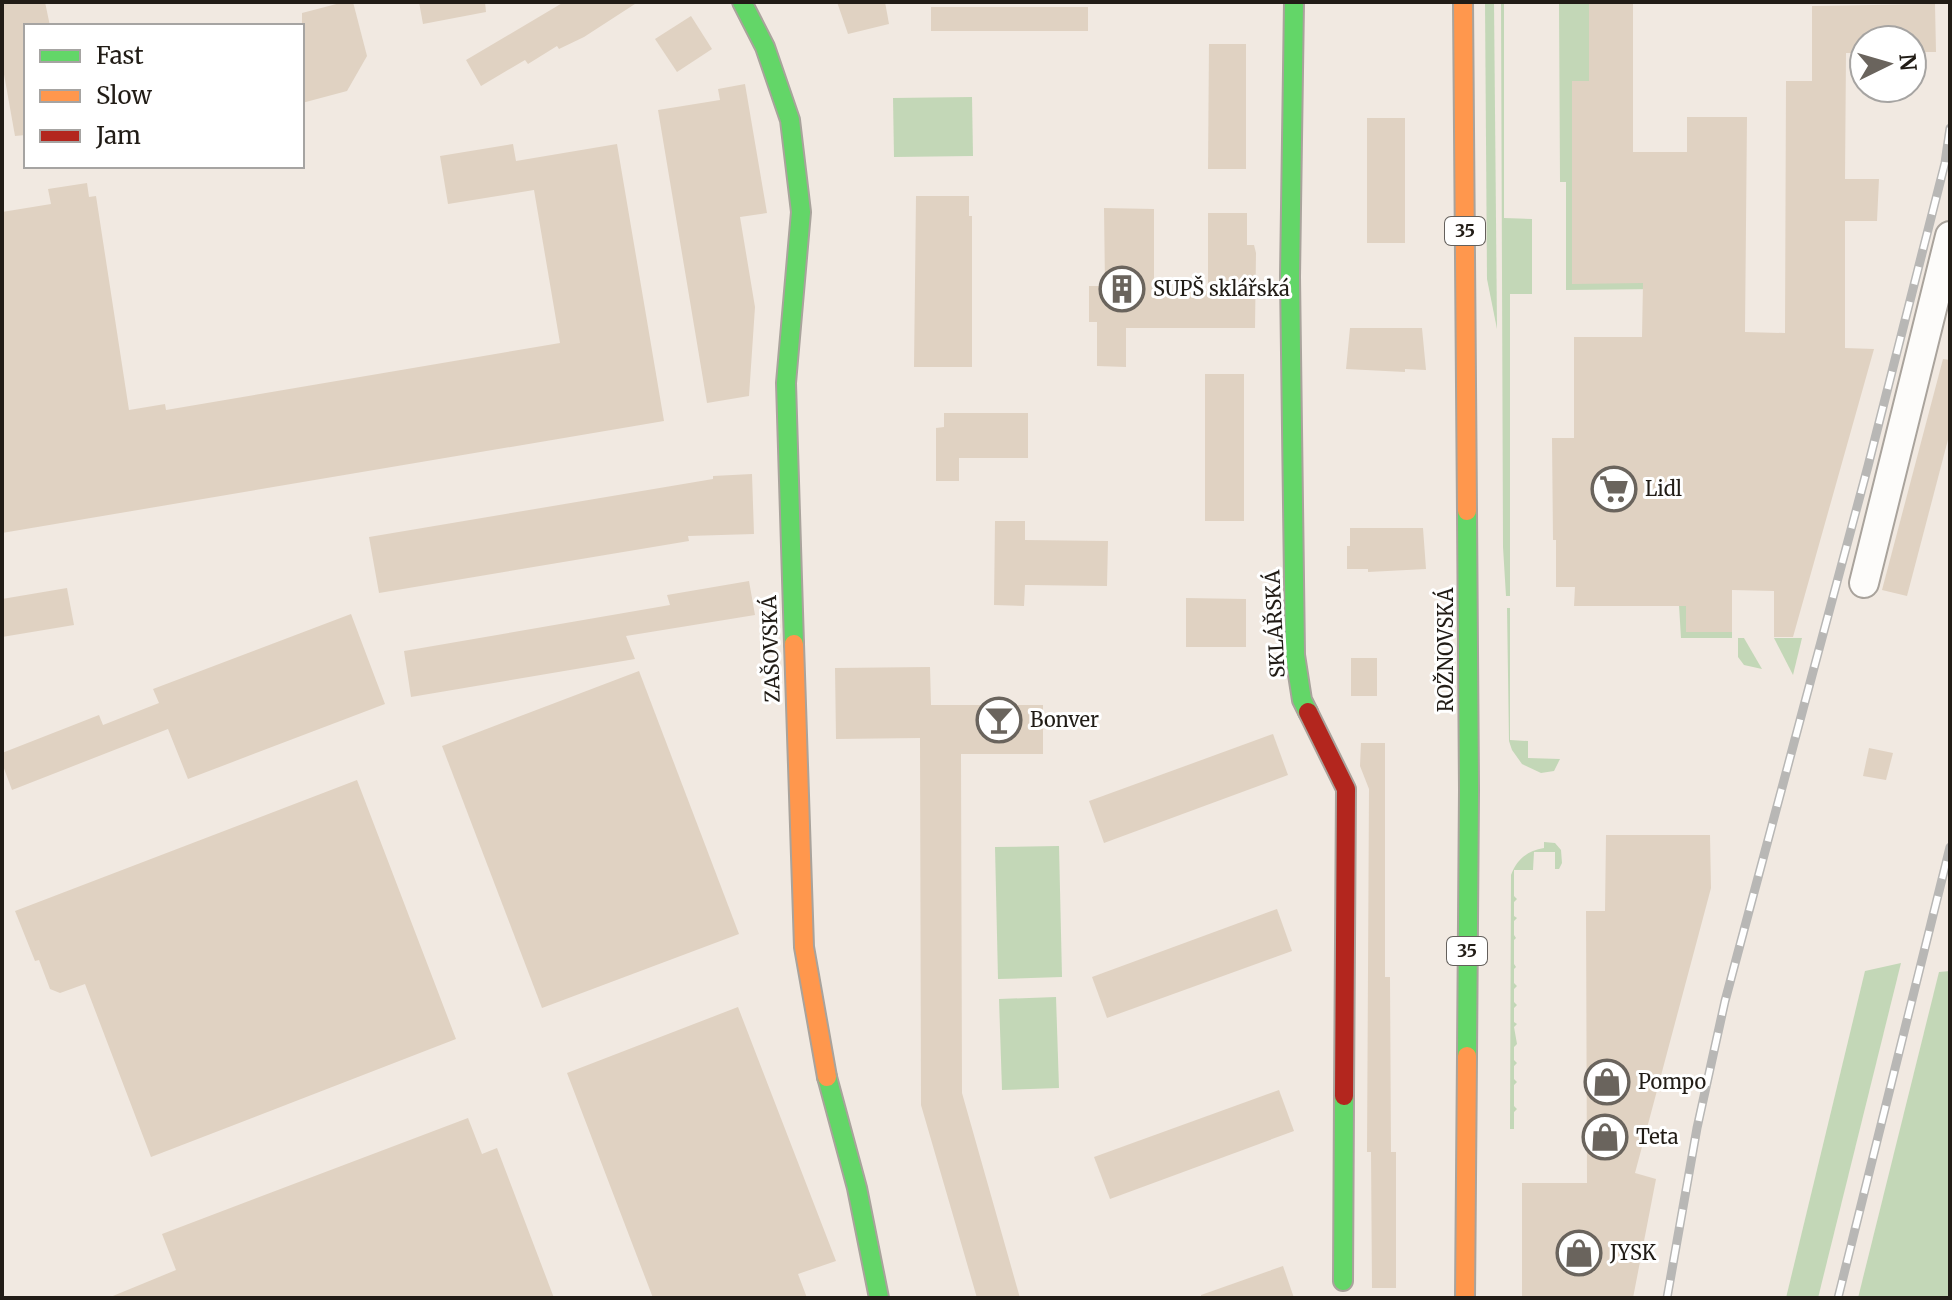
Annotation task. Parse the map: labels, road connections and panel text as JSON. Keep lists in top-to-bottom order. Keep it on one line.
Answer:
{"streets":{"street":["35","SKLÁŘSKÁ","ZAŠOVSKÁ","ROŽNOVSKÁ"]},"places":{"building":["SUPŠ sklářská"],"supermarket":["Lidl"],"bar":["Bonver"],"shop":["Pompo","Teta","JYSK"]},"legend":["Fast","Slow","Jam"],"north":"right"}
